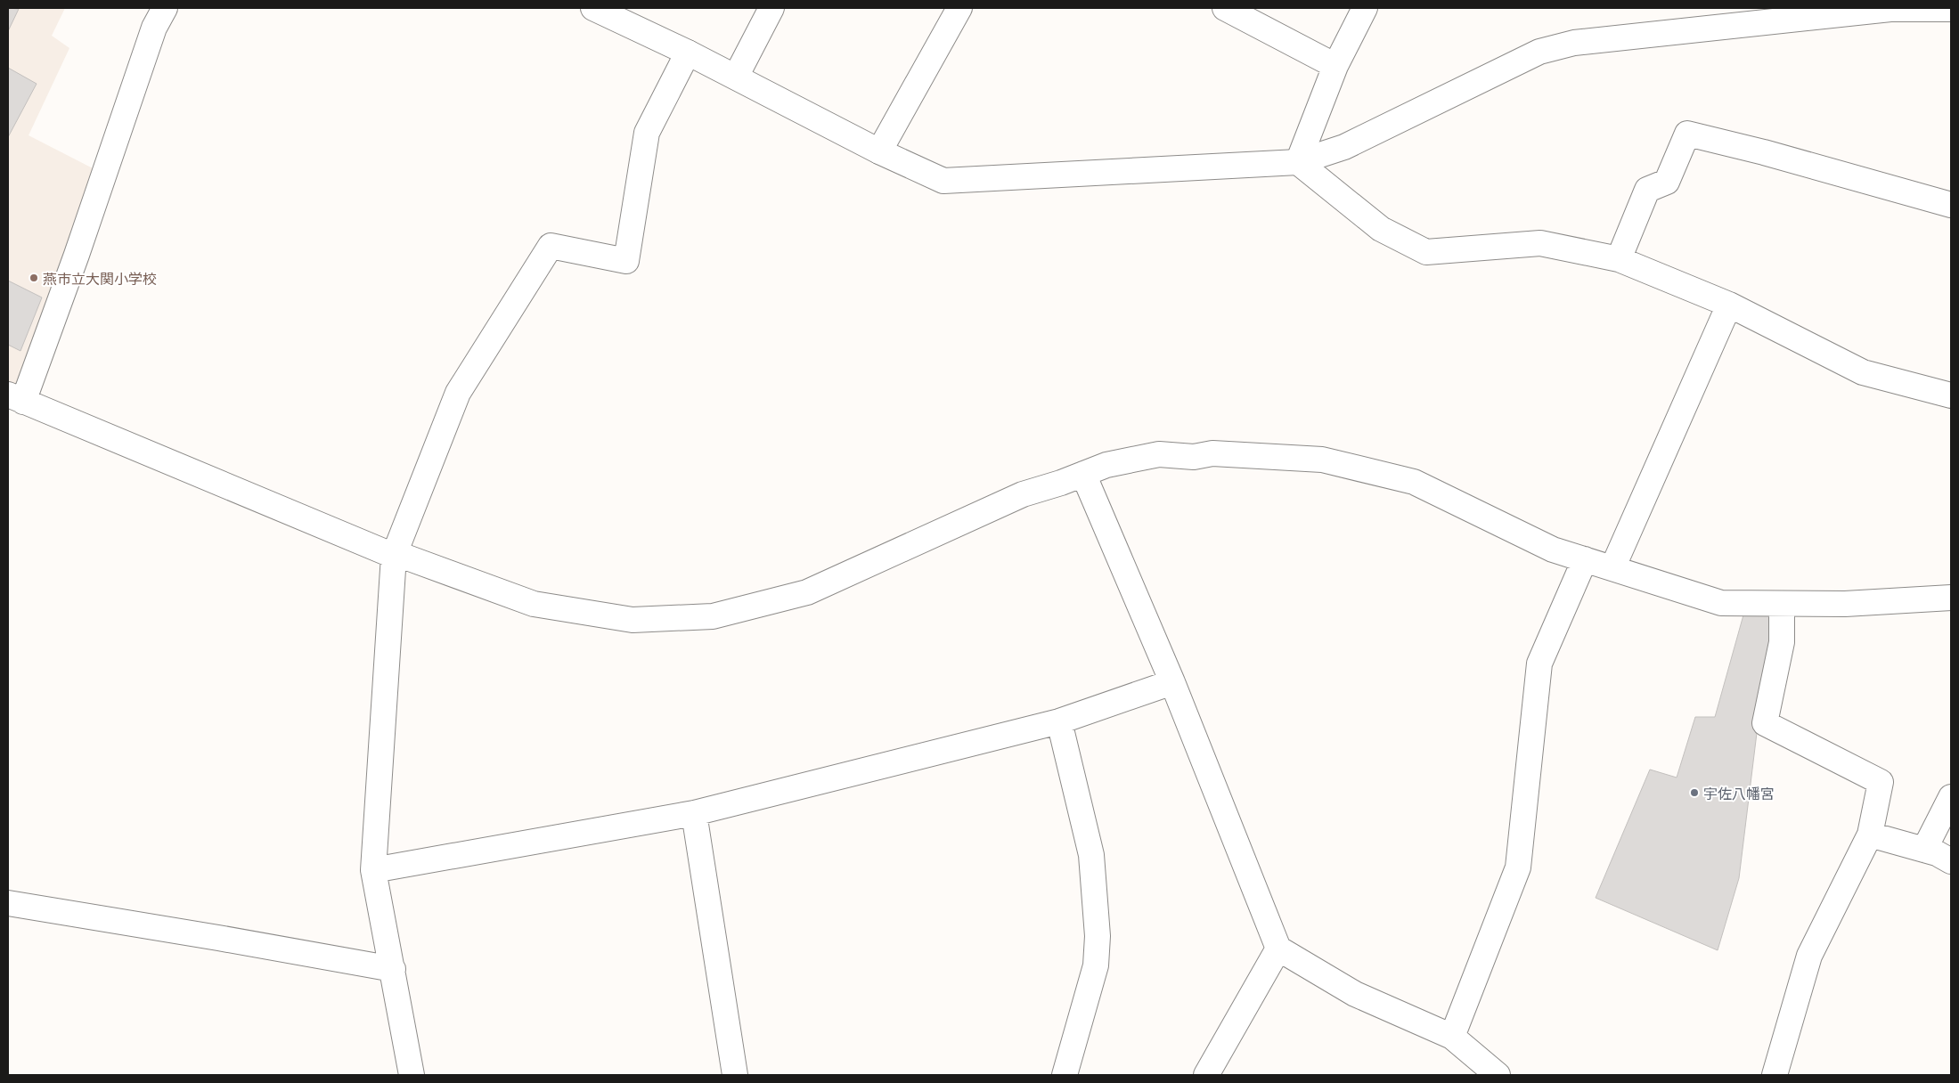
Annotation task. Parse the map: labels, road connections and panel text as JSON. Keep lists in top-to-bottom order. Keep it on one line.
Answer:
{"places":["燕市立大関小学校","宇佐八幡宮"]}
